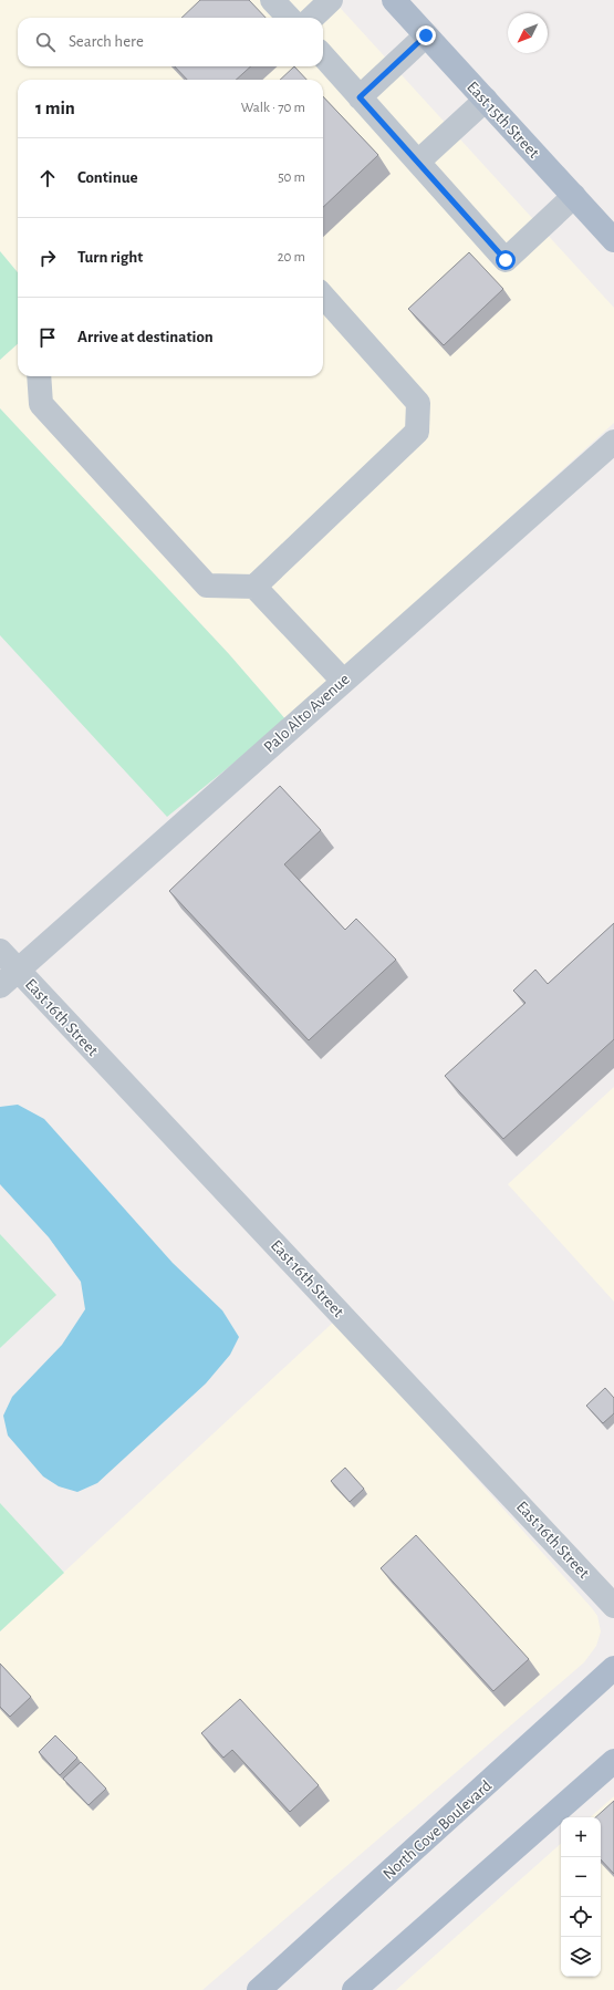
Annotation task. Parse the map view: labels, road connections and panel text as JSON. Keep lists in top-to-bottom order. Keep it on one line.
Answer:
{"streets":{"main road":["East 15th Street","North Cove Boulevard"],"street":["Palo Alto Avenue","East 16th Street"]},"crossings":[["Palo Alto Avenue","East 16th Street"]],"north":"bottom left","page":{"search":"Search here","heading":["1 min","Walk · 70 m"],"list":[["Continue","50 m"],["Turn right","20 m"],"Arrive at destination"],"map_buttons":["+","−"]}}
